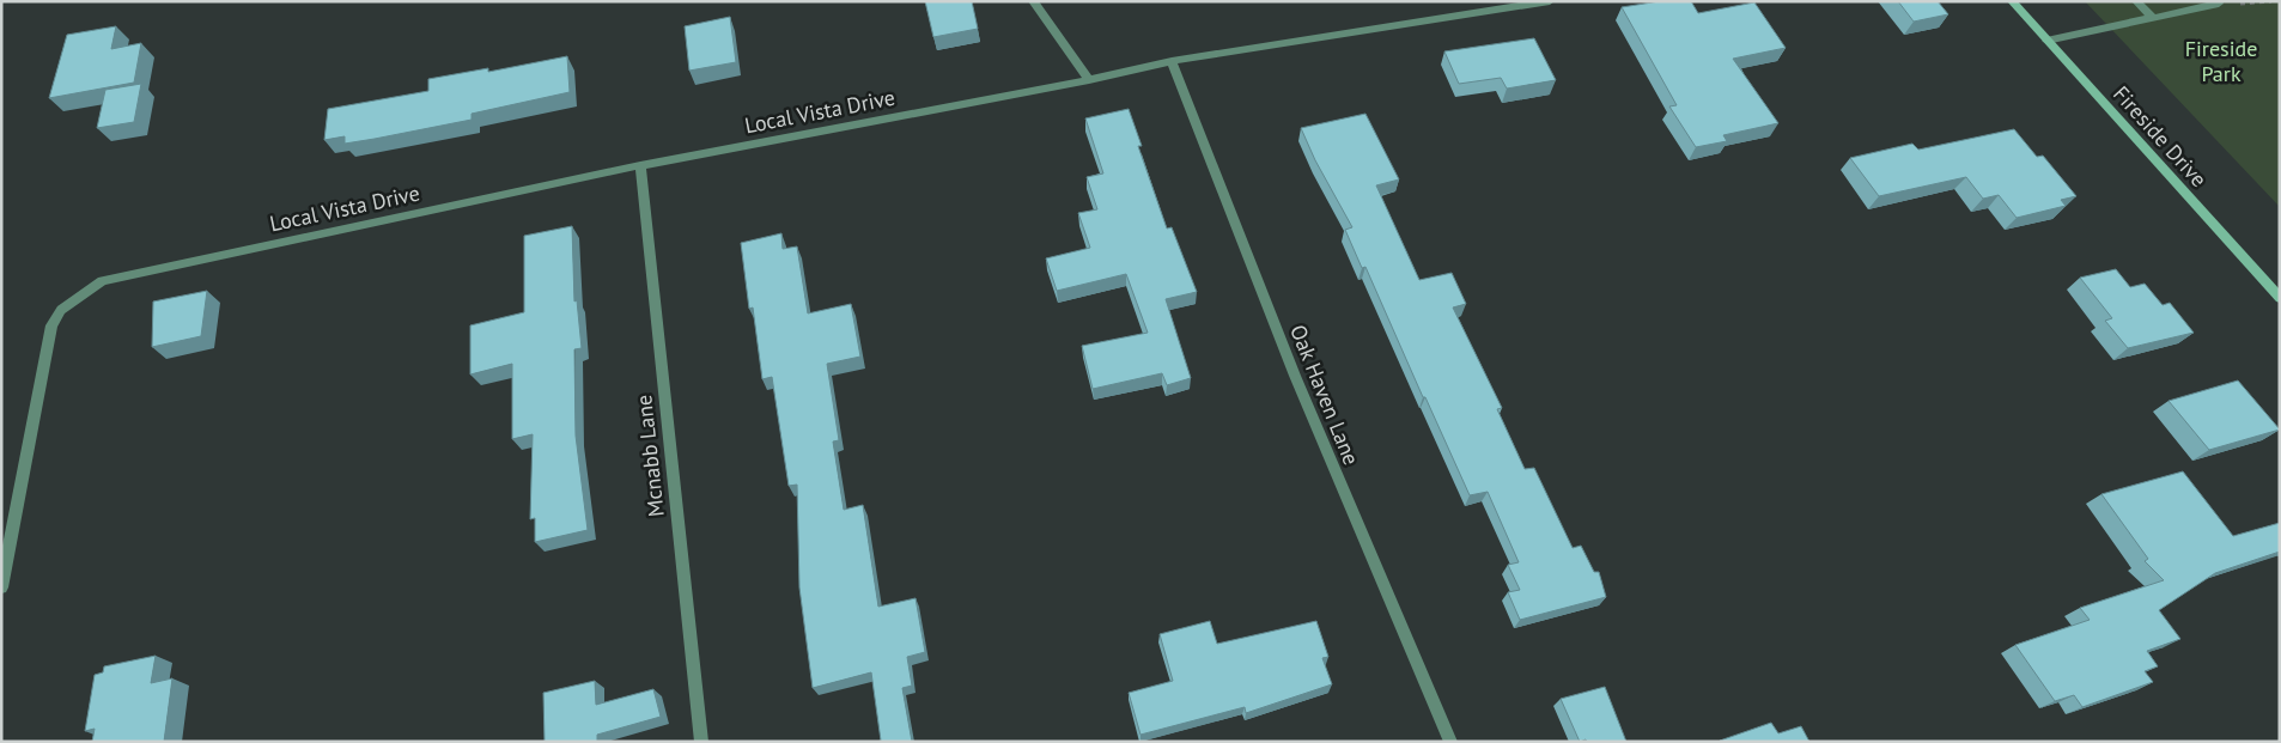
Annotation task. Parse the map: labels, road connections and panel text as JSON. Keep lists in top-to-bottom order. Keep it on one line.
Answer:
{"streets":{"street":["Local Vista Drive","Fireside Drive","Oak Haven Lane","Mcnabb Lane"]},"crossings":[["Local Vista Drive","Oak Haven Lane"],["Local Vista Drive","Mcnabb Lane"]],"parks":["Fireside Park"]}
